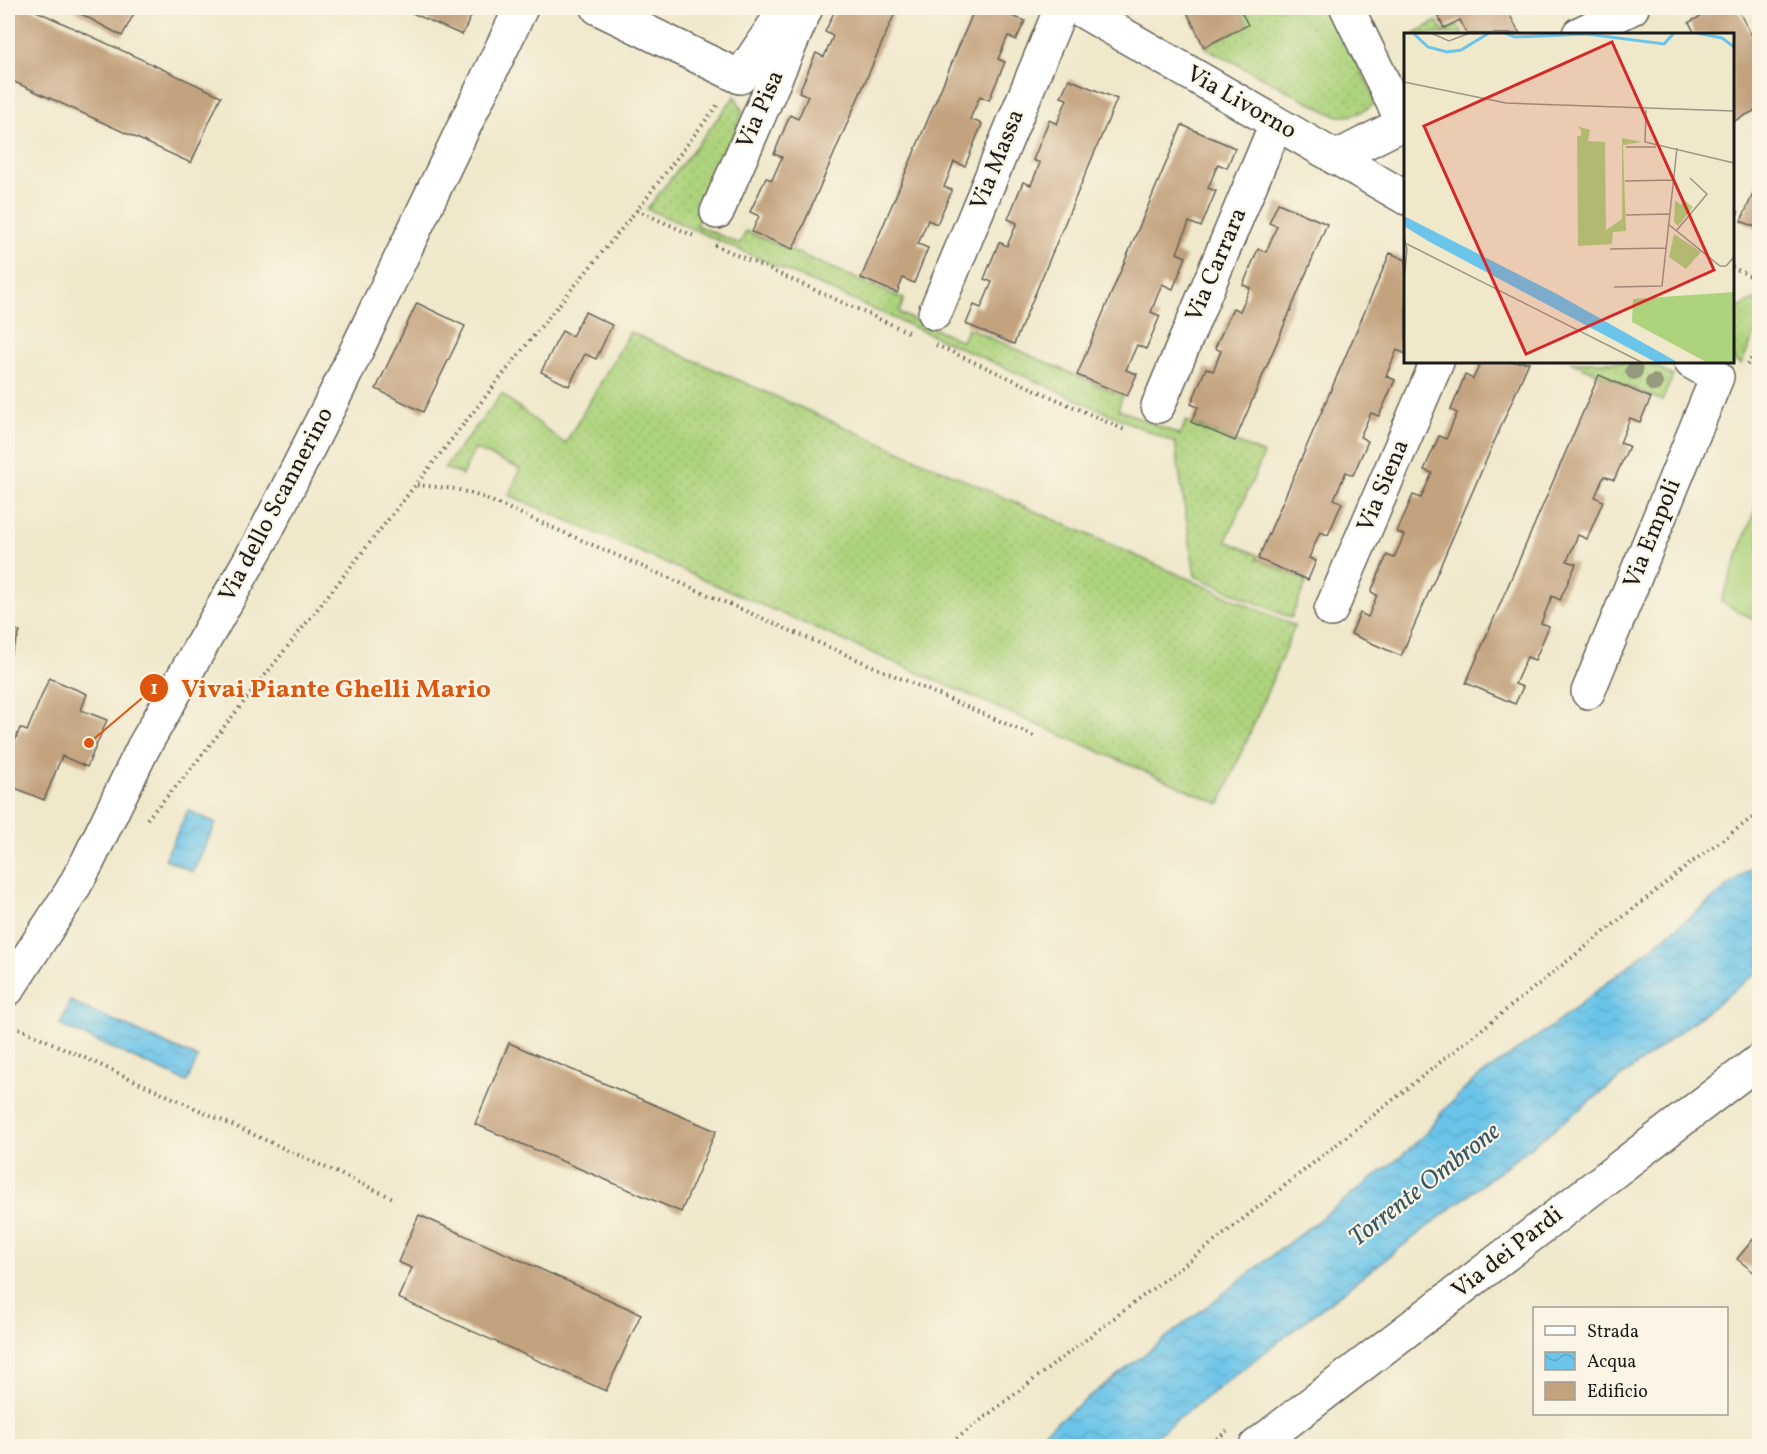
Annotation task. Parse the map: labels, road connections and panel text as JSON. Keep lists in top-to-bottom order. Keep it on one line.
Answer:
{"streets":{"street":["Via Livorno","Via Pisa","Via Massa","Via Carrara","Via Siena","Via dello Scannerino","Via Empoli","Via dei Pardi"]},"crossings":[["Via Livorno","Via Carrara"]],"water":["Torrente Ombrone"],"places":["Vivai Piante Ghelli Mario"],"legend":["Strada","Acqua","Edificio"]}
